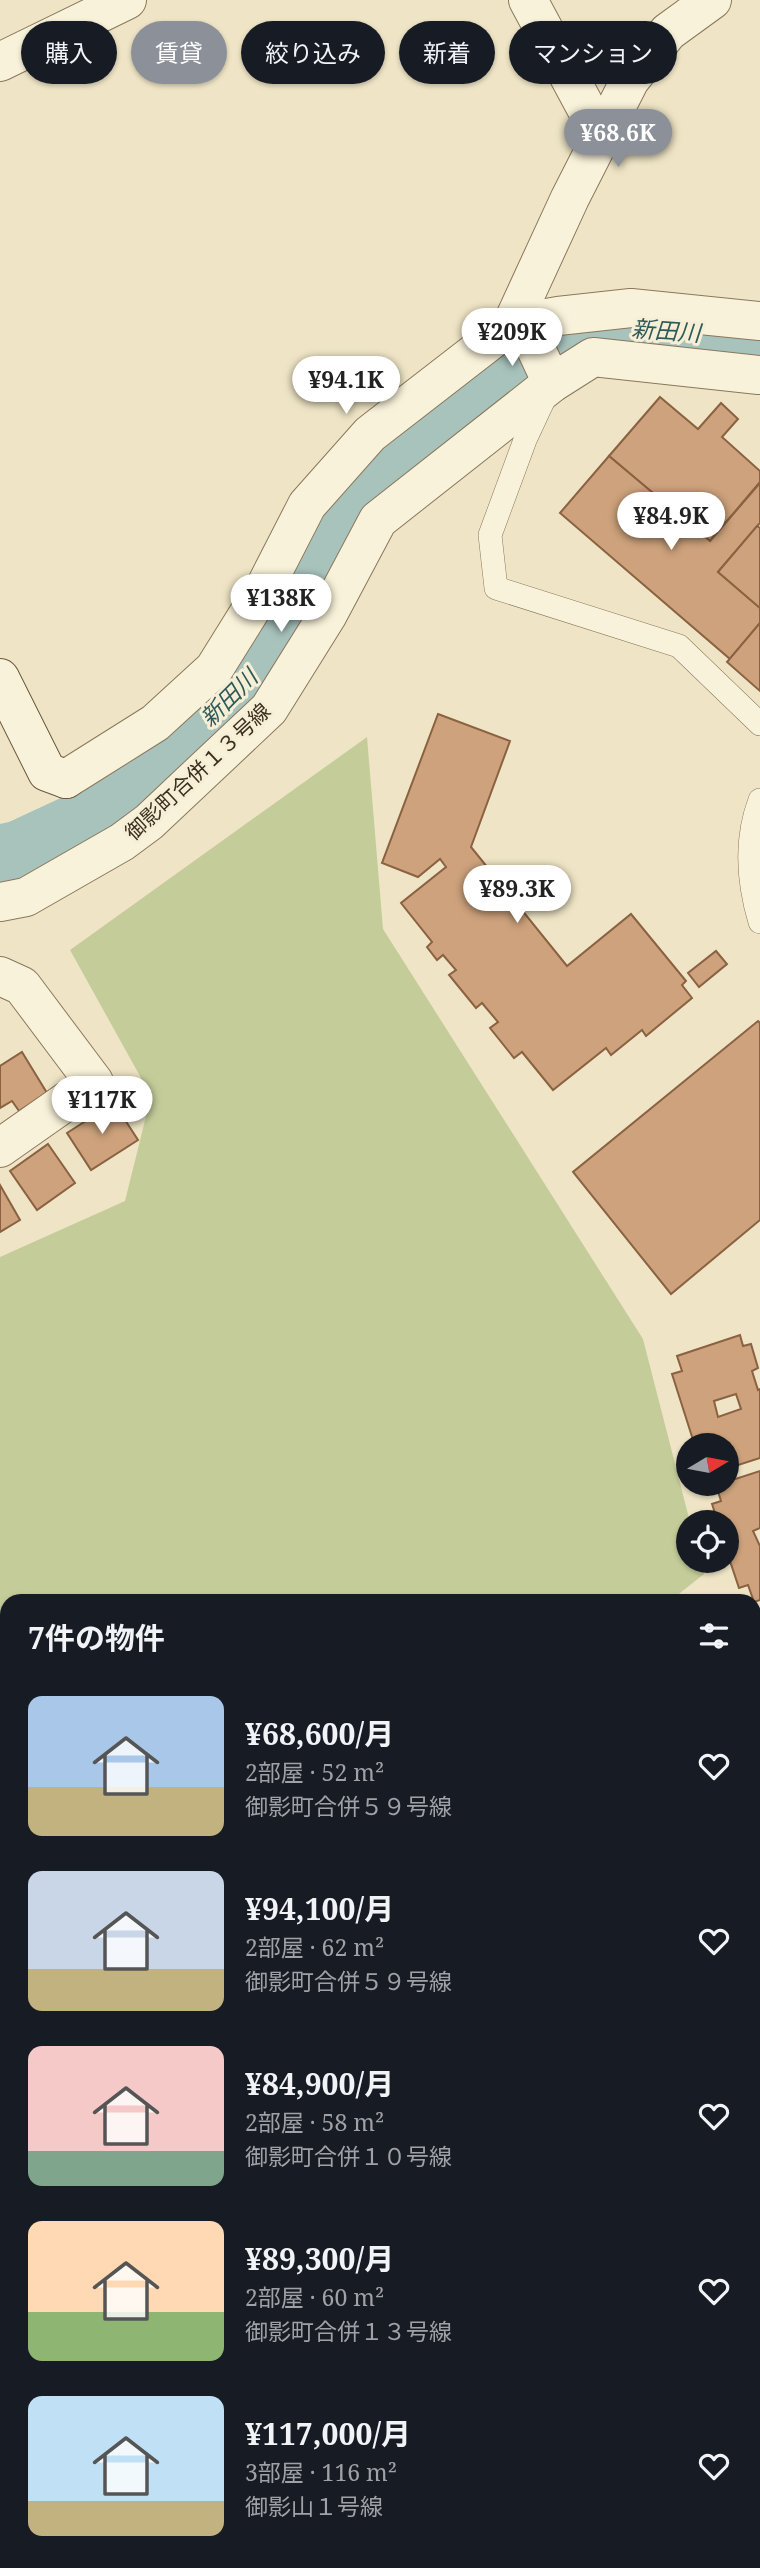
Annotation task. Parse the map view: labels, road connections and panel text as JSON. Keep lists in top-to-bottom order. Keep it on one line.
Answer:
{"streets":{"street":["御影町合併１３号線"]},"water":["新田川"],"north":"right","page":{"chip":["購入","賃貸","絞り込み","新着","マンション"],"price":["¥68.6K","¥209K","¥94.1K","¥84.9K","¥138K","¥89.3K","¥117K"],"heading":"7件の物件","list":[{"name":"¥68,600/月","note":"2部屋 · 52 m² · 御影町合併５９号線"},{"name":"¥94,100/月","note":"2部屋 · 62 m² · 御影町合併５９号線"},{"name":"¥84,900/月","note":"2部屋 · 58 m² · 御影町合併１０号線"},{"name":"¥89,300/月","note":"2部屋 · 60 m² · 御影町合併１３号線"},{"name":"¥117,000/月","note":"3部屋 · 116 m² · 御影山１号線"}]}}
